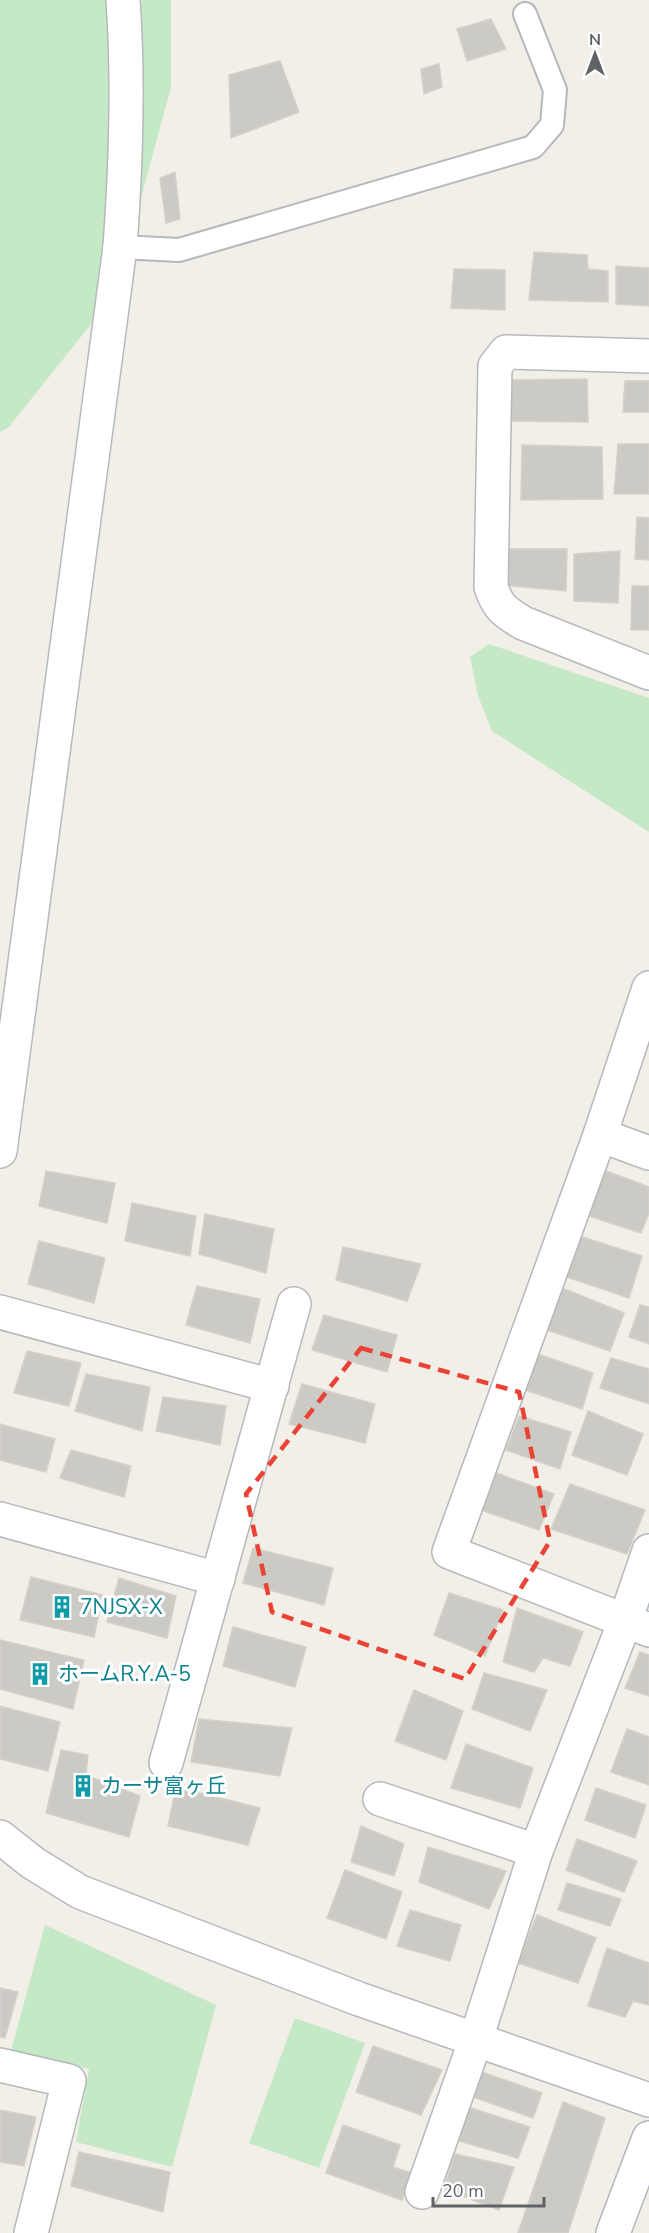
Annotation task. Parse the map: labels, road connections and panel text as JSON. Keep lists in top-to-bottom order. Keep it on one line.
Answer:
{"places":{"building":["7NJSX-X","ホームR.Y.A-5","カーサ富ヶ丘"]},"scale_bar":"20 m","north":"top"}
